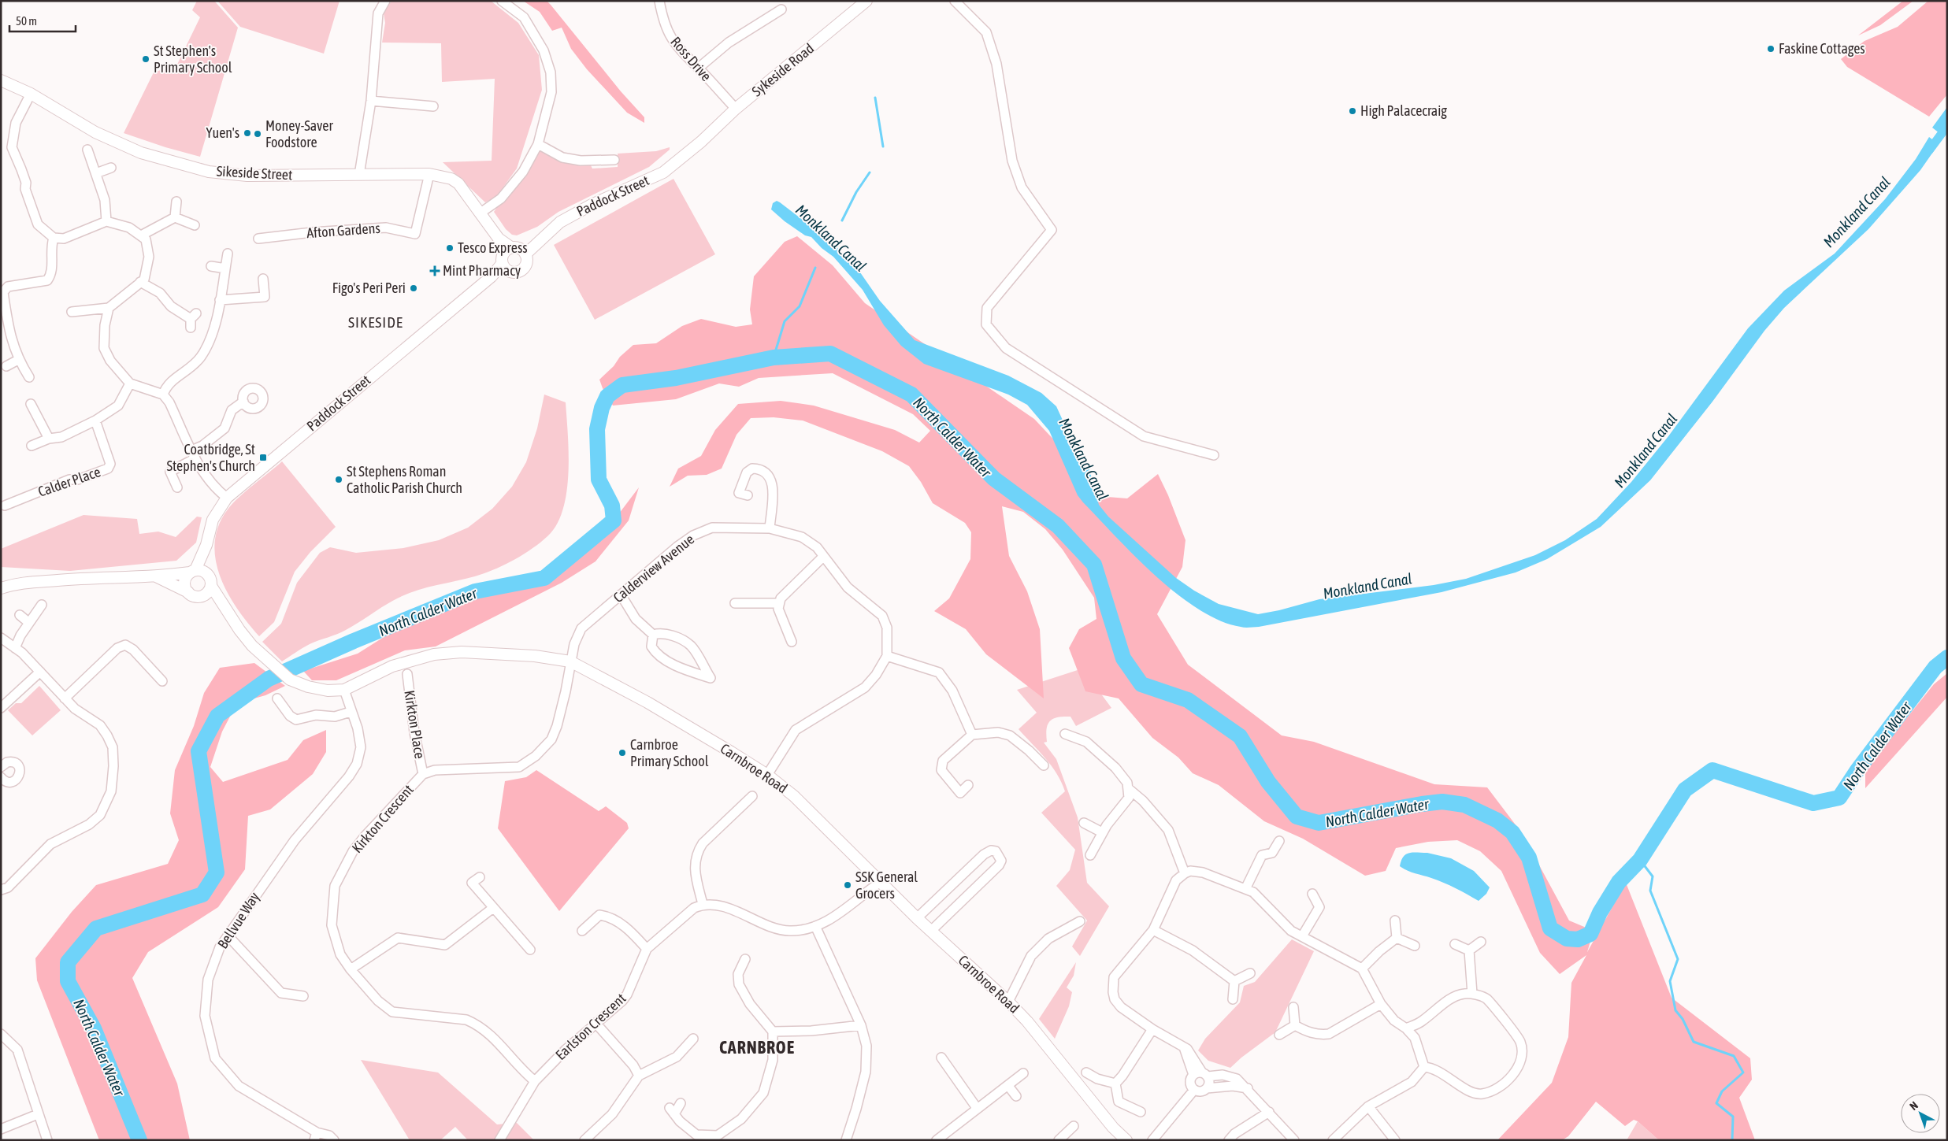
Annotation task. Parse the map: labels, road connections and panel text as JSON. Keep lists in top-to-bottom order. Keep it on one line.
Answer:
{"streets":{"street":["Ross Drive","Sykeside Road","Sikeside Street","Paddock Street","Afton Gardens","Calder Place","Calderview Avenue","Kirkton Place","Carnbroe Road","Kirkton Crescent","Bellvue Way","Earlston Crescent"]},"crossings":[["Ross Drive","Sykeside Road"],["Sykeside Road","Paddock Street"],["Sikeside Street","Paddock Street"],["Sikeside Street","Afton Gardens"],["Paddock Street","Carnbroe Road"],["Calderview Avenue","Carnbroe Road"],["Calderview Avenue","Kirkton Crescent"],["Kirkton Place","Kirkton Crescent"],["Carnbroe Road","Kirkton Crescent"],["Carnbroe Road","Bellvue Way"],["Kirkton Crescent","Earlston Crescent"]],"districts":["SIKESIDE","CARNBROE"],"water":["Monkland Canal","North Calder Water"],"places":{"other":["Faskine Cottages","St Stephen's Primary School","High Palacecraig","Yuen's","Money-Saver Foodstore","Tesco Express","Figo's Peri Peri","St Stephens Roman Catholic Parish Church","Carnbroe Primary School","SSK General Grocers"],"health":["Mint Pharmacy"],"transit":["Coatbridge, St Stephen's Church"]},"scale_bar":"50 m","north":"top left"}
